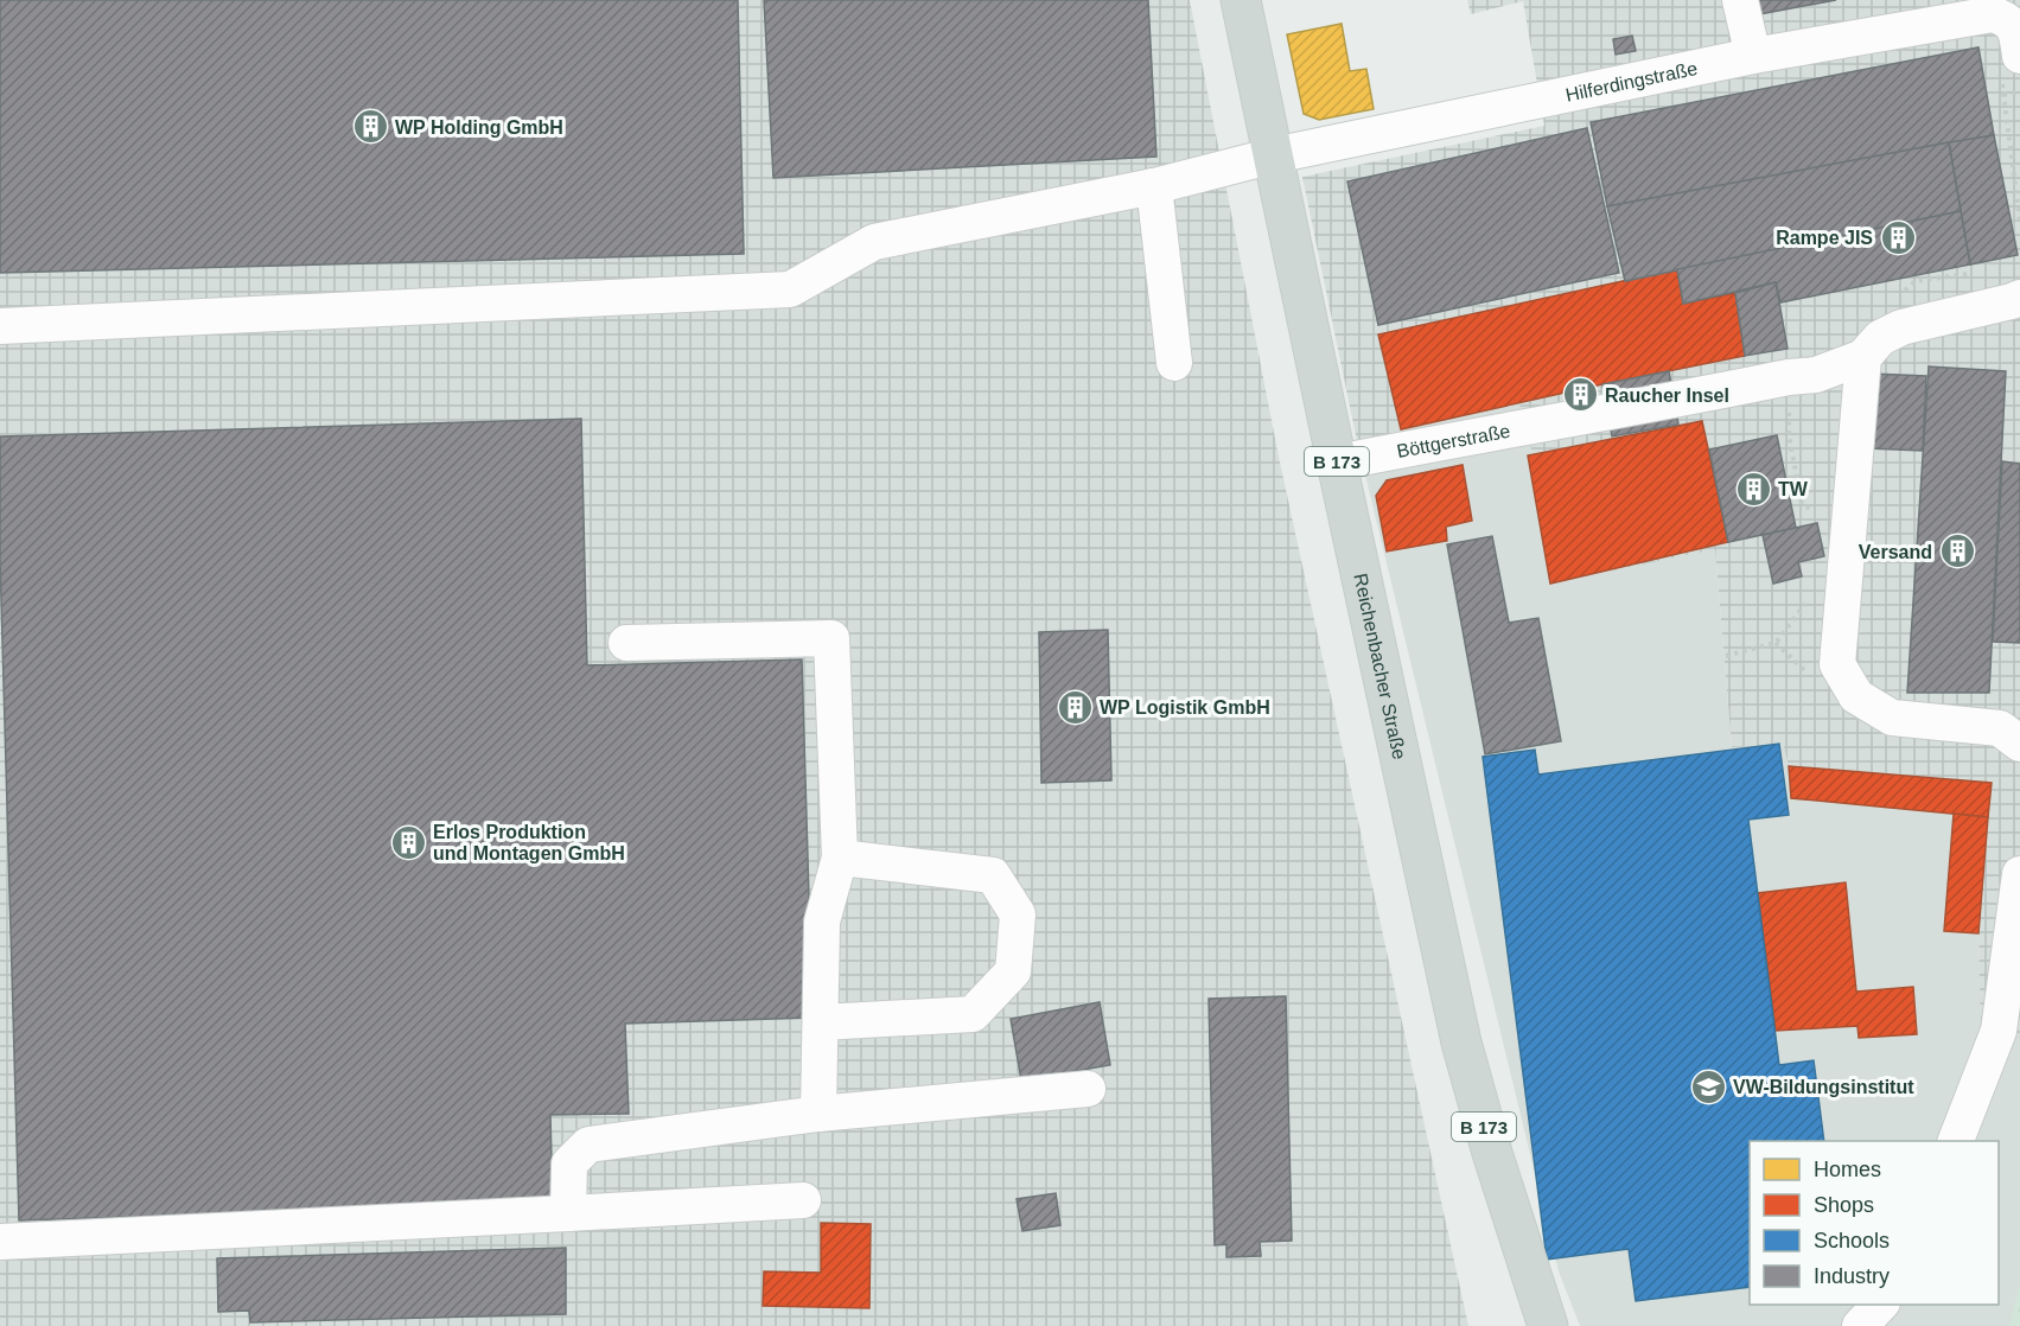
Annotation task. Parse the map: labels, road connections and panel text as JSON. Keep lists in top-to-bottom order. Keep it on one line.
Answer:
{"streets":{"main road":["B 173","Reichenbacher Straße"],"lane":["Hilferdingstraße","Böttgerstraße"]},"crossings":[["Hilferdingstraße","Reichenbacher Straße"],["Böttgerstraße","Reichenbacher Straße"]],"places":{"building":["WP Holding GmbH","Rampe JIS","Raucher Insel","TW","Versand","WP Logistik GmbH","Erlos Produktion und Montagen GmbH"],"school or university":["VW-Bildungsinstitut"]},"legend":["Homes","Shops","Schools","Industry"]}
